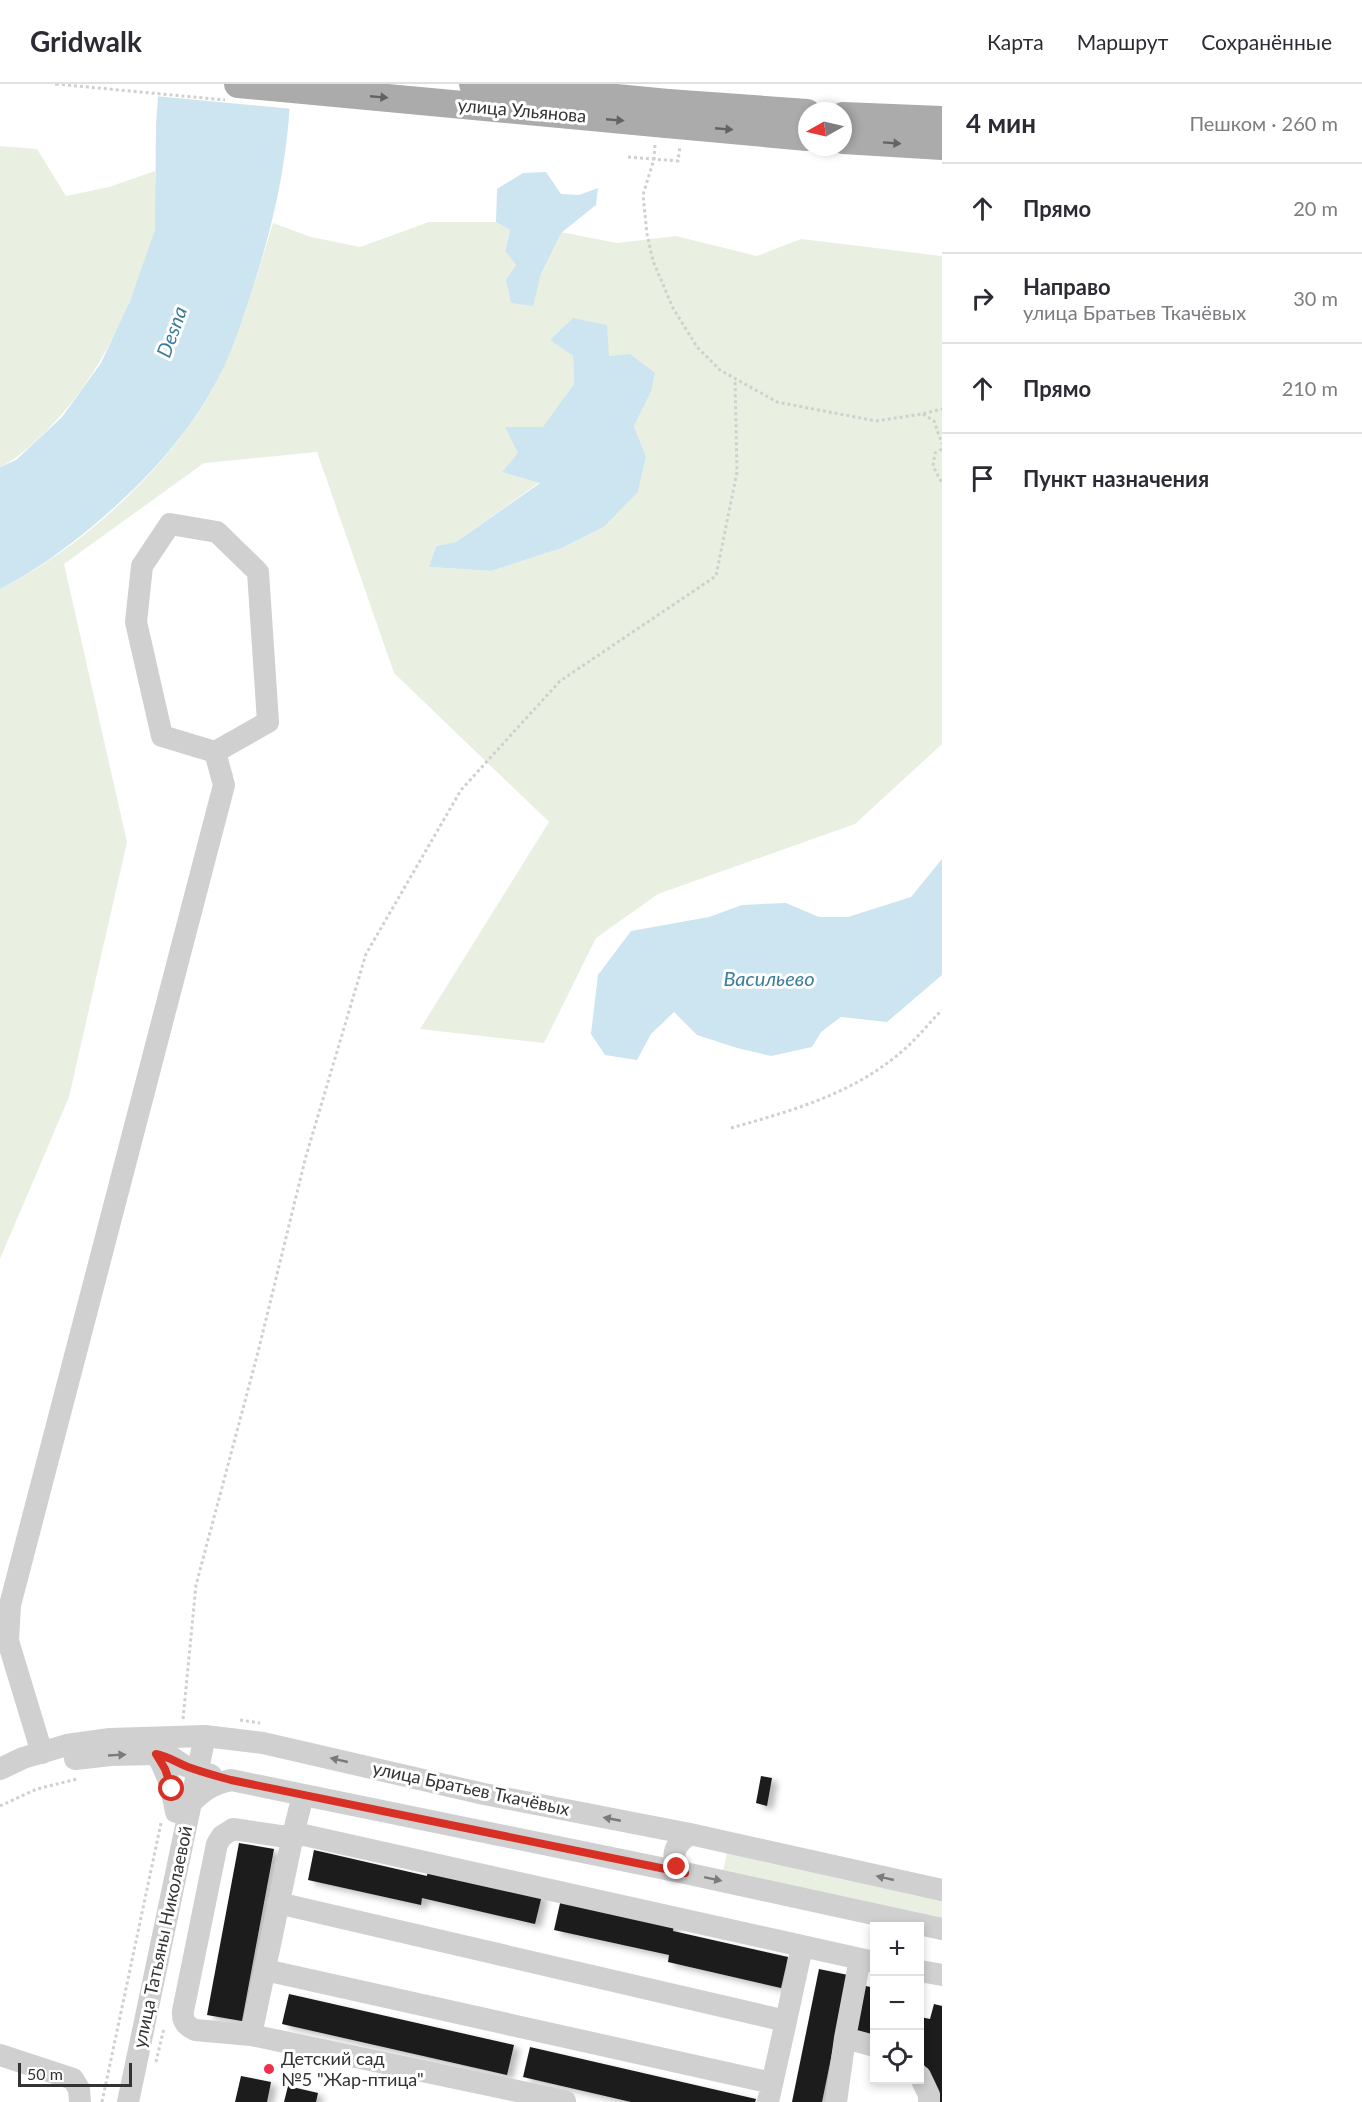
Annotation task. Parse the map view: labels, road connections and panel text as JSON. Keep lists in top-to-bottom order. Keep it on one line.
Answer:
{"streets":{"main road":["улица Ульянова"],"street":["улица Братьев Ткачёвых","улица Татьяны Николаевой"]},"crossings":[["улица Братьев Ткачёвых","улица Татьяны Николаевой"]],"water":["Desna","Васильево"],"places":["Детский сад №5 \"Жар-птица\""],"scale_bar":"50 m","north":"left","page":{"header":"Gridwalk","nav":["Карта","Маршрут","Сохранённые"],"heading":["4 мин","Пешком · 260 m"],"list":[["Прямо","20 m"],["Направо","улица Братьев Ткачёвых","30 m"],["Прямо","210 m"],"Пункт назначения"],"map_buttons":["+","−"],"scale":"50 m"}}
